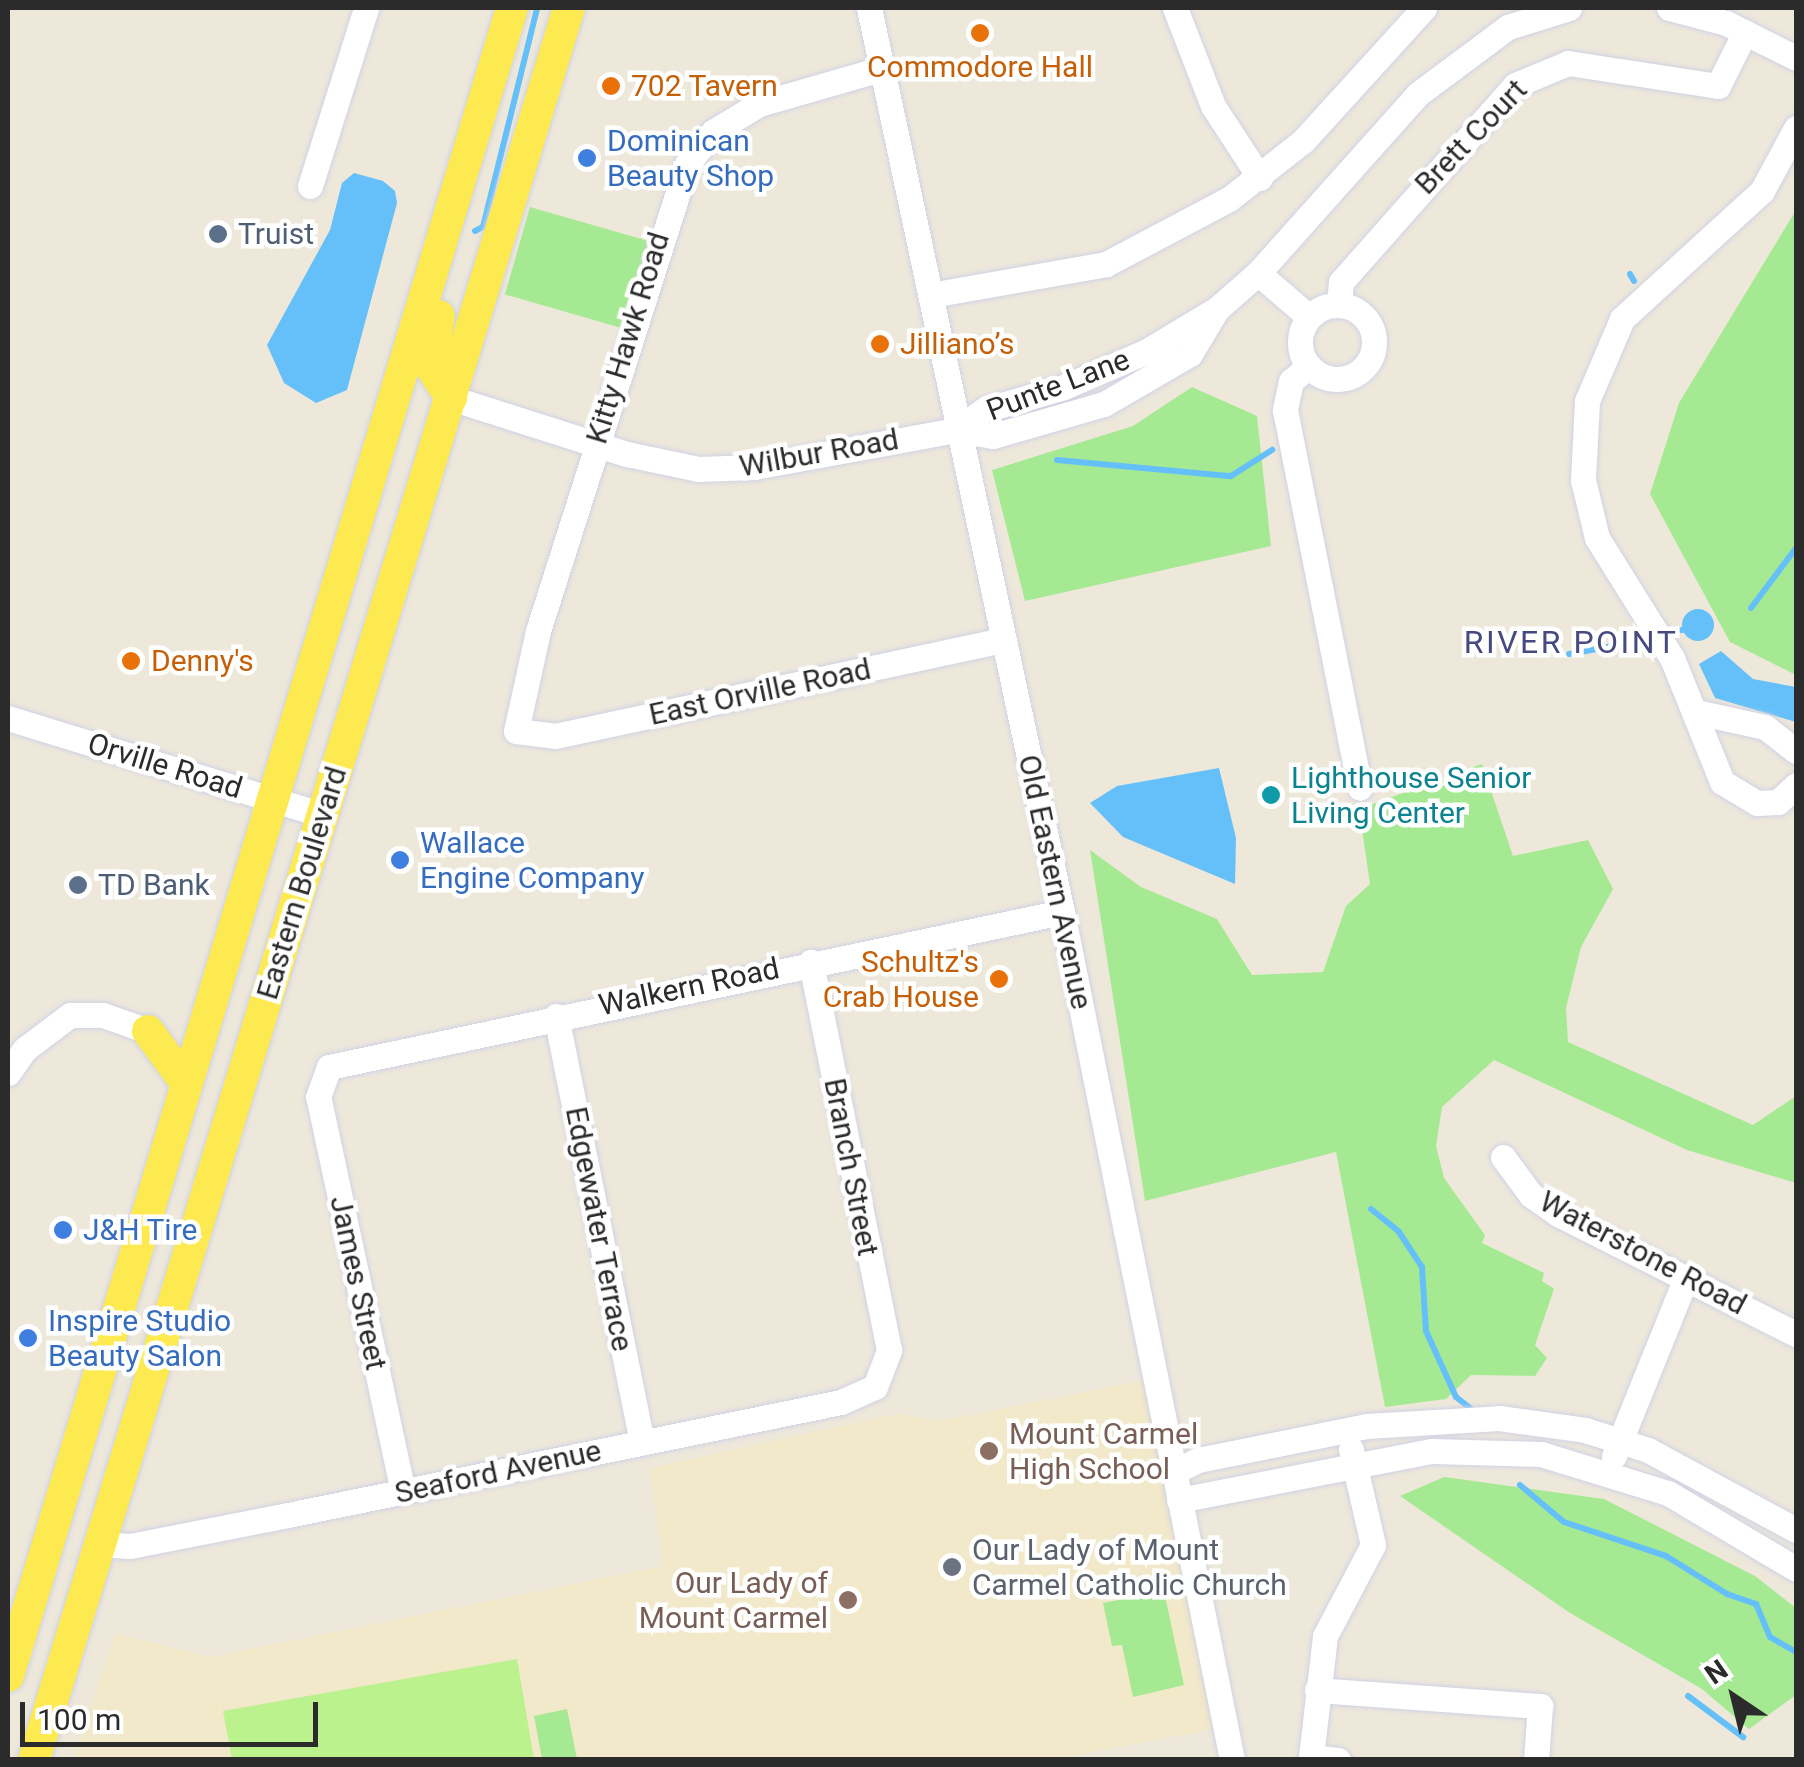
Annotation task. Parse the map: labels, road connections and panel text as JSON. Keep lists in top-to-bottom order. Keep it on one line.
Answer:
{"streets":{"main road":["Eastern Boulevard"],"street":["Brett Court","Kitty Hawk Road","Punte Lane","Wilbur Road","East Orville Road","Orville Road","Old Eastern Avenue","Walkern Road","Branch Street","Edgewater Terrace","Waterstone Road","James Street","Seaford Avenue"]},"crossings":[["Kitty Hawk Road","Wilbur Road"],["Kitty Hawk Road","East Orville Road"],["Kitty Hawk Road","Old Eastern Avenue"],["Punte Lane","Wilbur Road"],["Punte Lane","Old Eastern Avenue"],["Wilbur Road","Old Eastern Avenue"],["Wilbur Road","Eastern Boulevard"],["East Orville Road","Old Eastern Avenue"],["Orville Road","Eastern Boulevard"],["Old Eastern Avenue","Walkern Road"],["Eastern Boulevard","Seaford Avenue"],["Walkern Road","Branch Street"],["Walkern Road","Edgewater Terrace"],["Walkern Road","James Street"],["Branch Street","Seaford Avenue"],["Edgewater Terrace","Seaford Avenue"],["James Street","Seaford Avenue"]],"districts":["RIVER POINT"],"places":["Commodore Hall","702 Tavern","Dominican Beauty Shop","Truist","Jilliano’s","Denny's","Lighthouse Senior Living Center","Wallace Engine Company","TD Bank","Schultz's Crab House","J&H Tire","Inspire Studio Beauty Salon","Mount Carmel High School","Our Lady of Mount Carmel Catholic Church","Our Lady of Mount Carmel"],"scale_bar":"100 m","north":"top left"}
